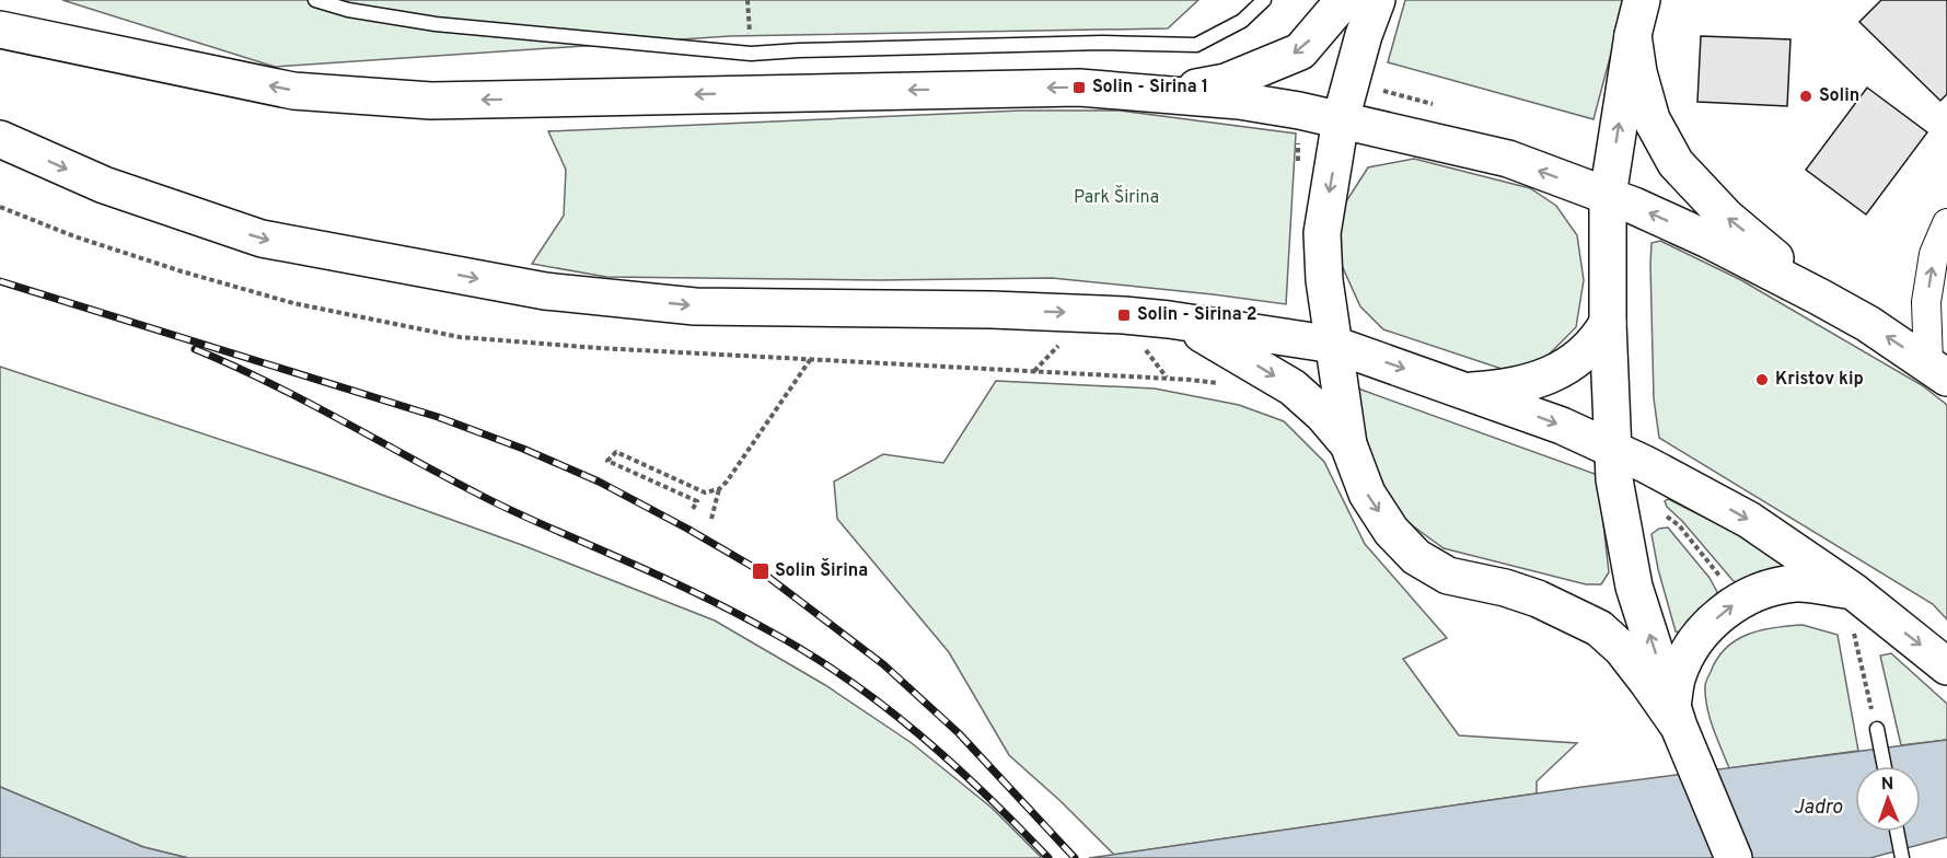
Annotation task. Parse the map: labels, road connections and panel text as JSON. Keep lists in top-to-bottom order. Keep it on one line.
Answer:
{"water":["Jadro"],"parks":["Park Širina"],"places":{"transit":["Solin - Sirina 1","Solin - Sirina 2","Solin Širina"],"other":["Solin","Kristov kip"]},"north":"top"}
